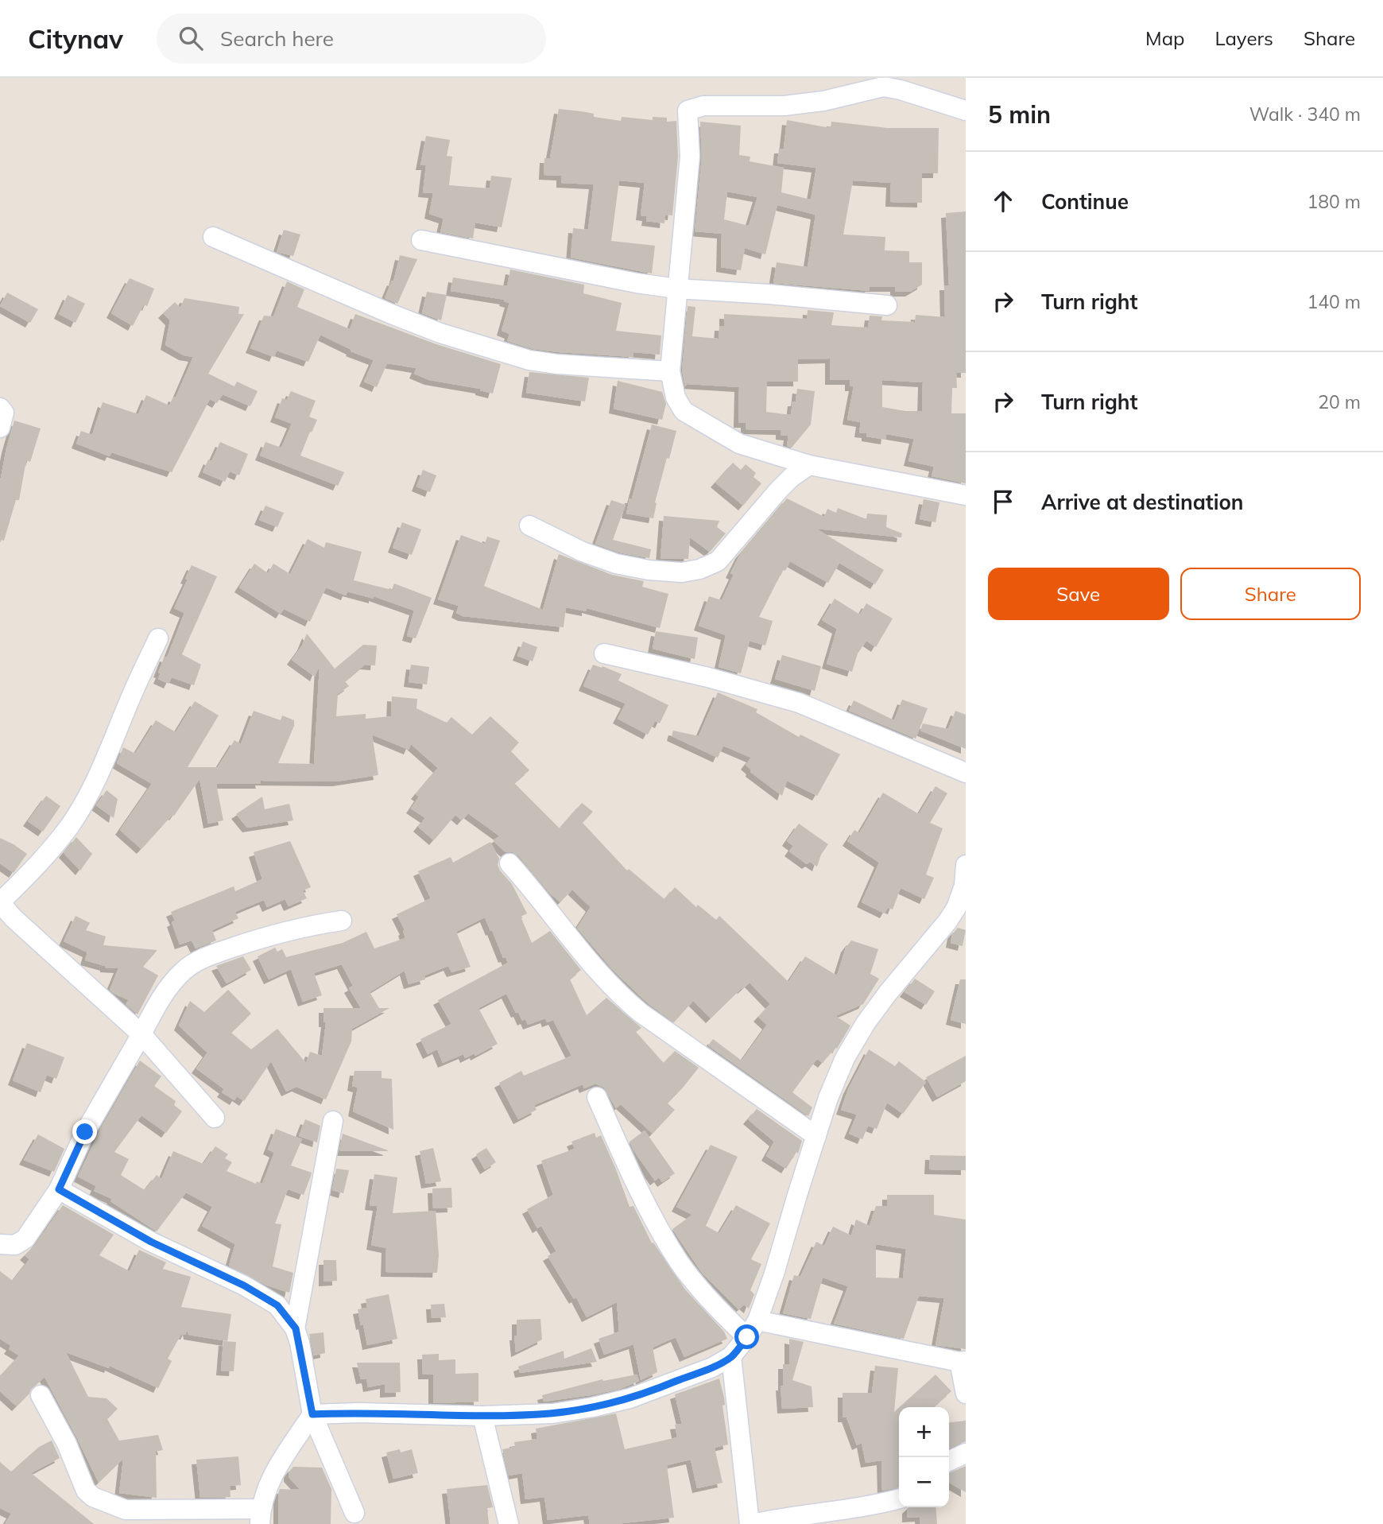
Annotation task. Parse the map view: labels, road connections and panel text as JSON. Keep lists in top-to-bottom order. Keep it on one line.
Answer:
{"page":{"header":"Citynav","search":"Search here","nav":["Map","Layers","Share"],"heading":["5 min","Walk · 340 m"],"list":[["Continue","180 m"],["Turn right","140 m"],["Turn right","20 m"],"Arrive at destination"],"buttons":["Save","Share"],"map_buttons":["+","−"]}}
